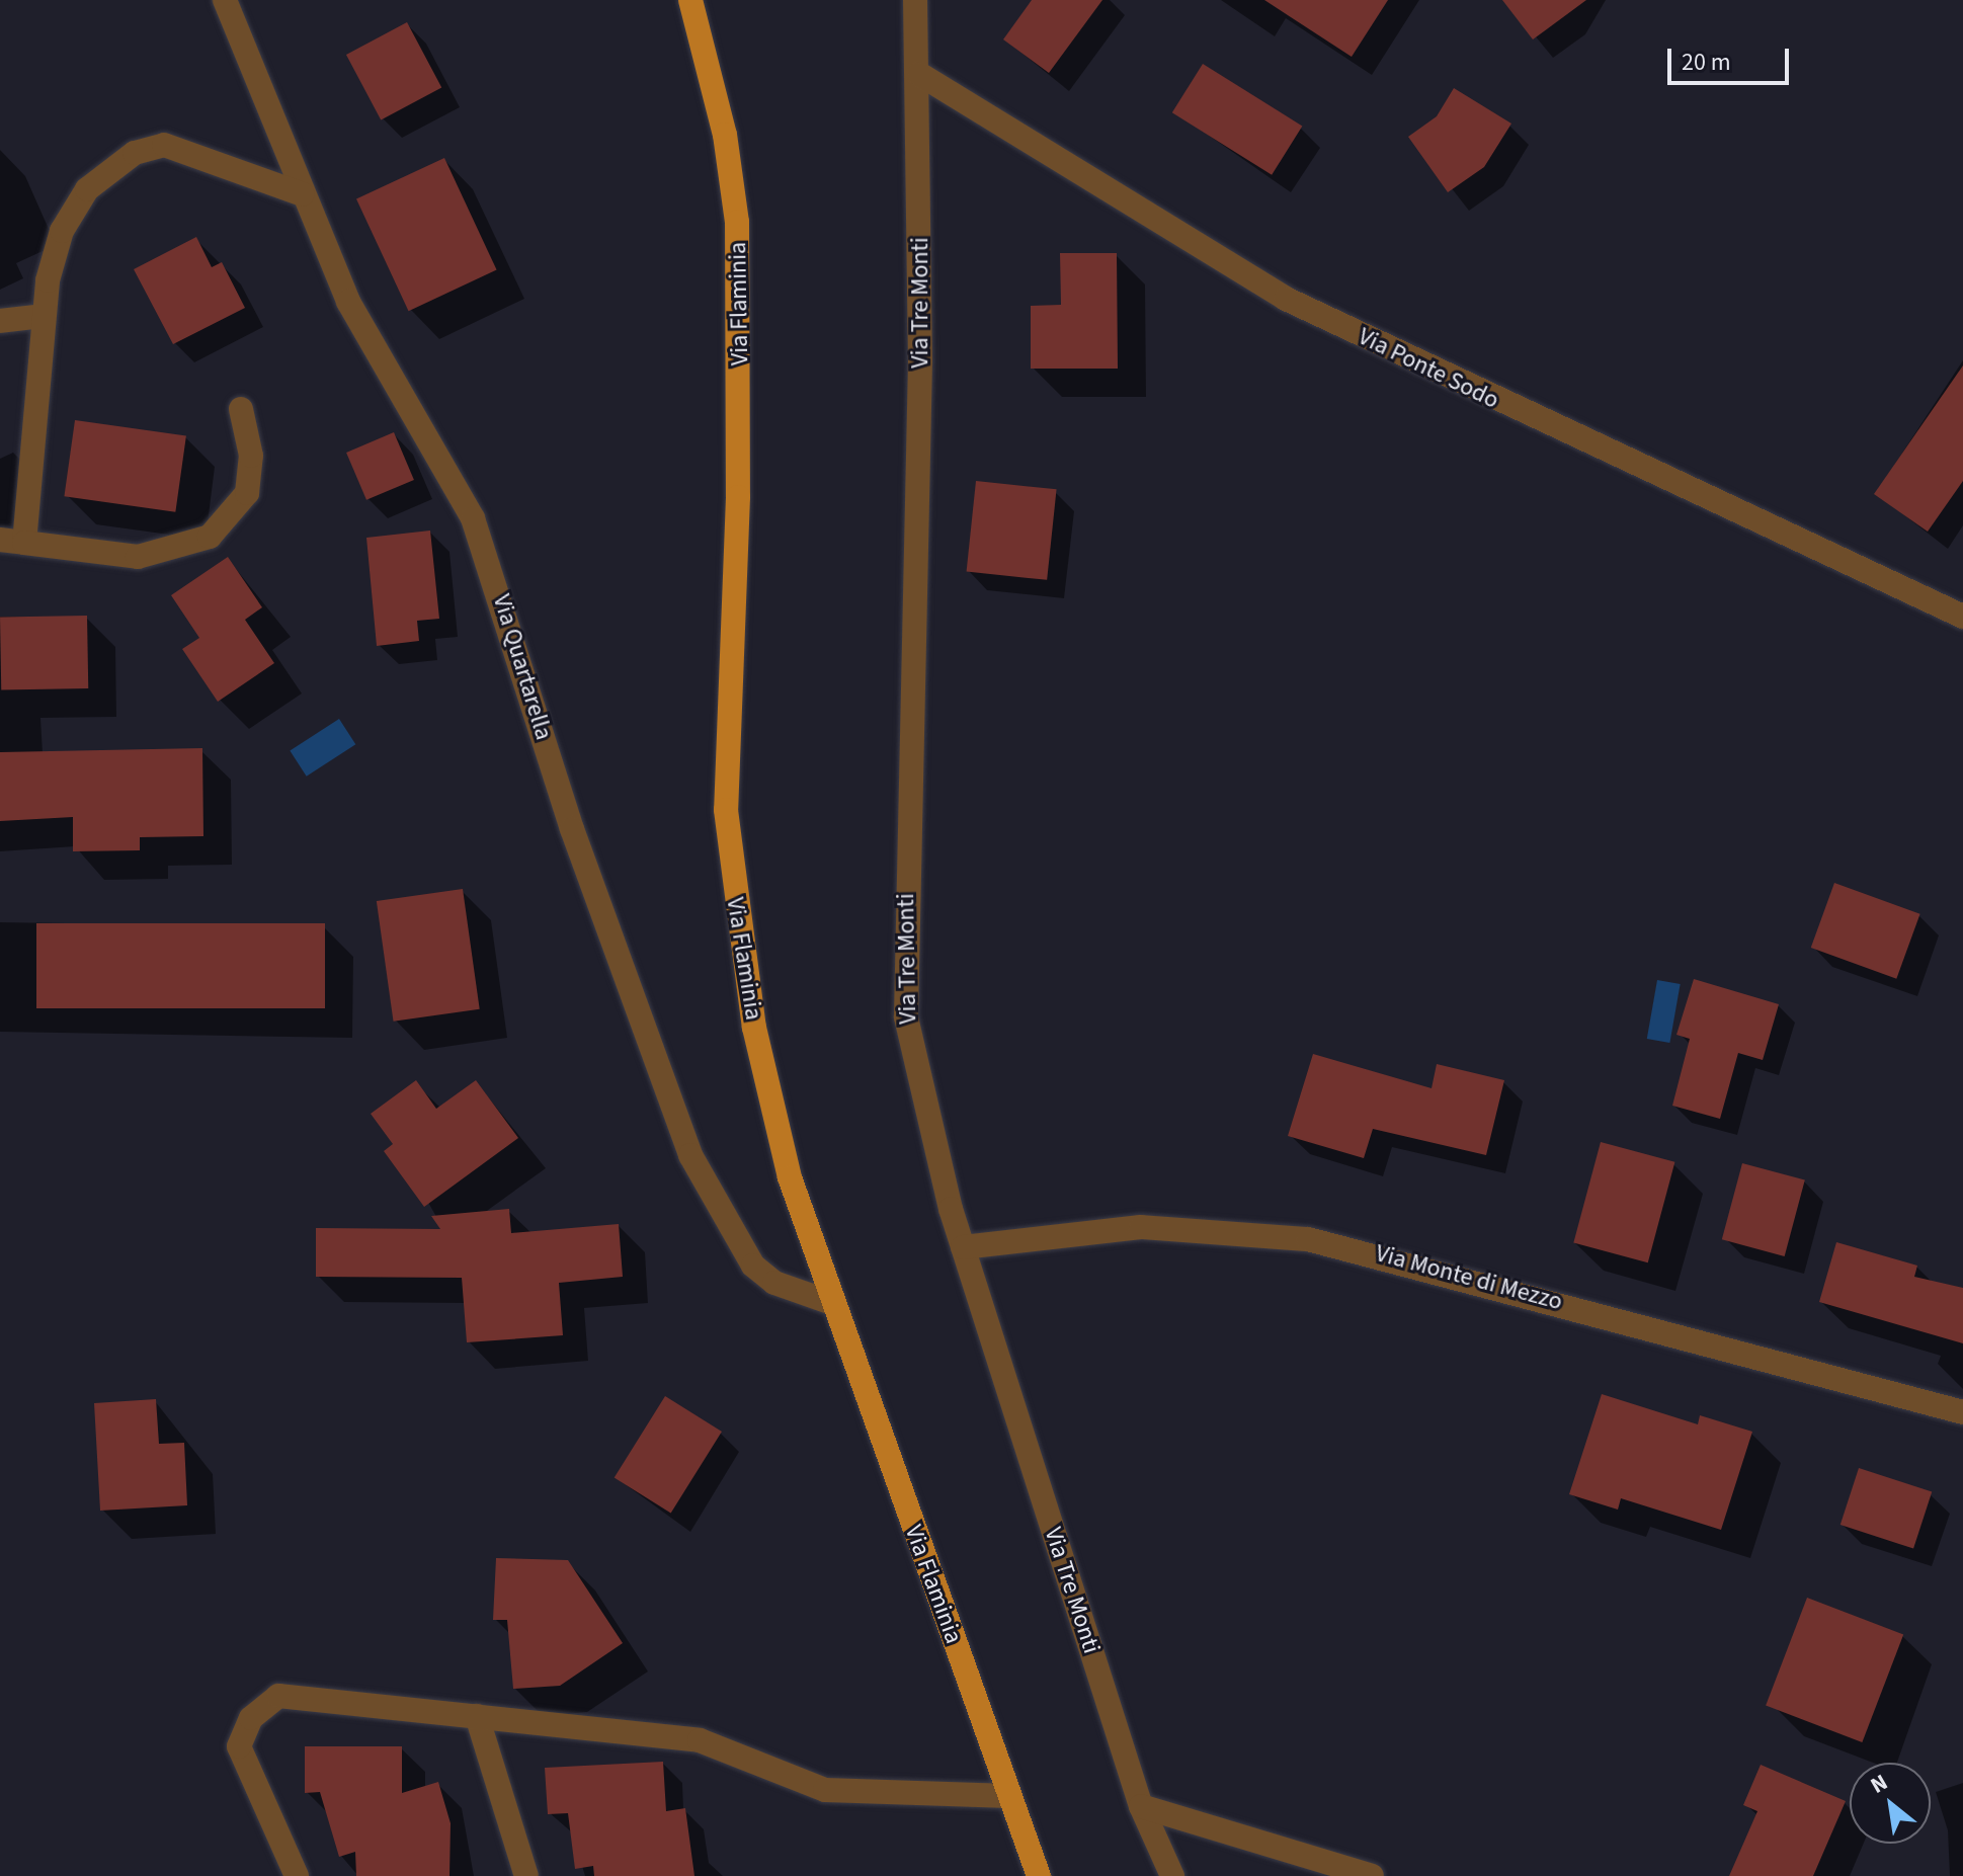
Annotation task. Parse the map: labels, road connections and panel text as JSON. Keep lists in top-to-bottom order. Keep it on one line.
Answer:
{"streets":{"main road":["Via Flaminia"],"street":["Via Tre Monti","Via Ponte Sodo","Via Quartarella","Via Monte di Mezzo"]},"crossings":[["Via Tre Monti","Via Ponte Sodo"],["Via Tre Monti","Via Monte di Mezzo"],["Via Flaminia","Via Quartarella"]],"scale_bar":"20 m","north":"top left"}
